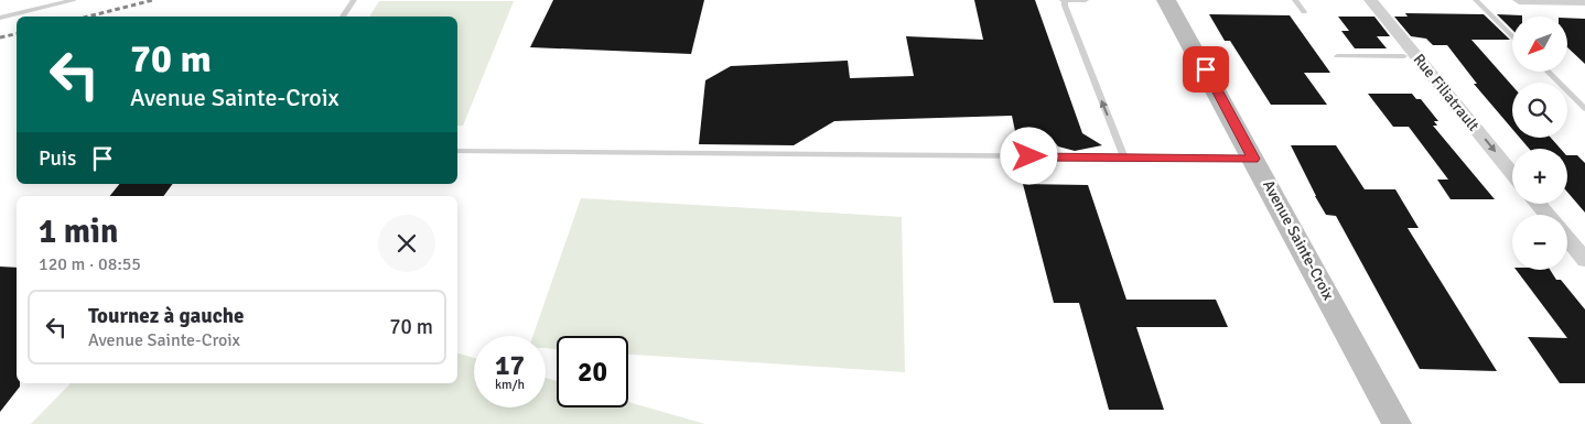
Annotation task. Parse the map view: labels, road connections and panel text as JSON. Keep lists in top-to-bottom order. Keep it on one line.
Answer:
{"streets":{"main road":["Avenue Sainte-Croix"],"street":["Rue Filiatrault"]},"one_way":["Rue Filiatrault"],"north":"bottom left","page":{"map_buttons":["+","−"],"turn":["70 m","Avenue Sainte-Croix"],"then":"Puis","heading":["1 min","120 m · 08:55"],"list":[{"name":"Tournez à gauche","note":"Avenue Sainte-Croix","value":"70 m"}],"speed":"17 km/h","limit":"20"}}
